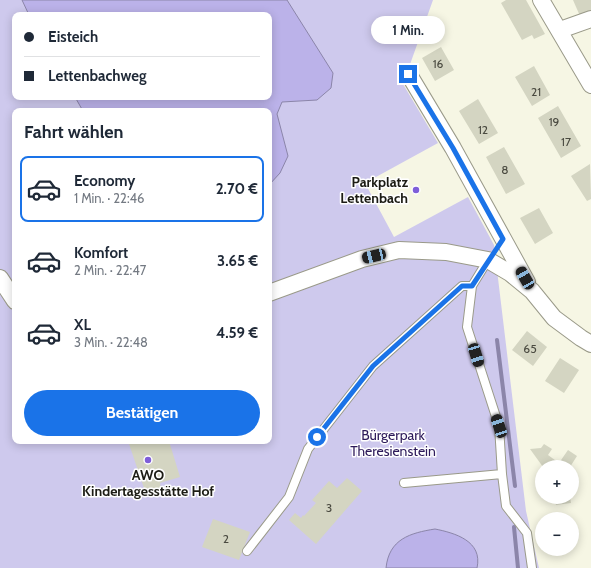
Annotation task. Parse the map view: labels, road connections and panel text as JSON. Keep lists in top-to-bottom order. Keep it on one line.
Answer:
{"parks":["Bürgerpark Theresienstein"],"places":["Parkplatz Lettenbach","AWO Kindertagesstätte Hof"],"house_numbers":["16","21","19","12","17","8","65","3","2"],"page":{"banner":["Eisteich","Lettenbachweg"],"bubble":"1 Min.","heading":"Fahrt wählen","list":[{"name":"Economy","note":"1 Min. · 22:46","value":"2.70 €"},{"name":"Komfort","note":"2 Min. · 22:47","value":"3.65 €"},{"name":"XL","note":"3 Min. · 22:48","value":"4.59 €"}],"buttons":"Bestätigen","map_buttons":["+","−"]}}
